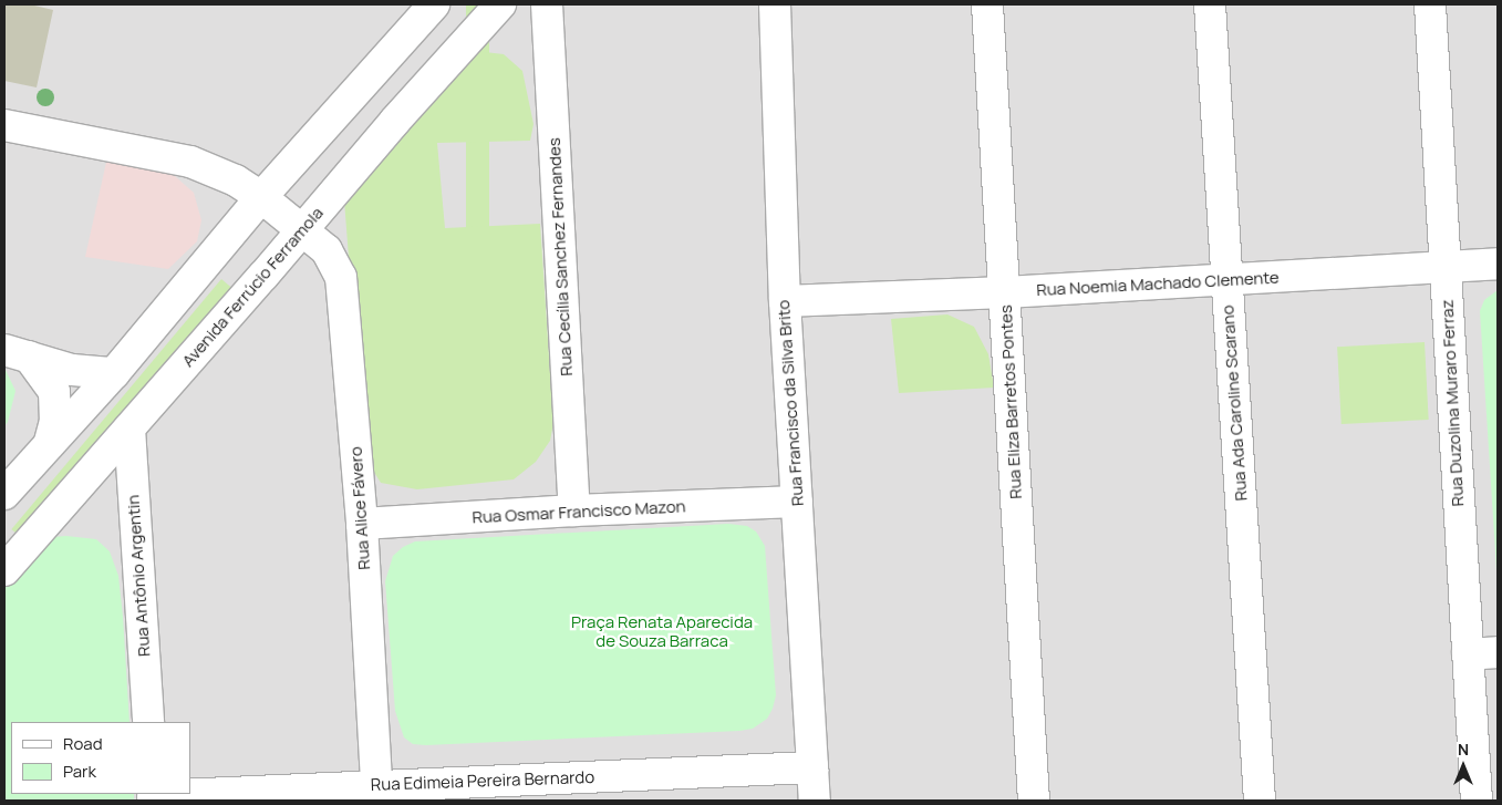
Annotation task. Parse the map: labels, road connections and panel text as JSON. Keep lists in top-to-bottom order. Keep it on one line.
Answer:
{"streets":{"street":["Rua Cecília Sanchez Fernandes","Rua Noemia Machado Clemente","Avenida Ferrúcio Ferramola","Rua Eliza Barretos Pontes","Rua Francisco da Silva Brito","Rua Ada Caroline Scarano","Rua Duzolina Muraro Ferraz","Rua Alice Fávero","Rua Osmar Francisco Mazon","Rua Antônio Argentin","Rua Edimeia Pereira Bernardo"]},"crossings":[["Rua Cecília Sanchez Fernandes","Rua Osmar Francisco Mazon"],["Rua Noemia Machado Clemente","Rua Eliza Barretos Pontes"],["Rua Noemia Machado Clemente","Rua Francisco da Silva Brito"],["Rua Noemia Machado Clemente","Rua Ada Caroline Scarano"],["Rua Noemia Machado Clemente","Rua Duzolina Muraro Ferraz"],["Avenida Ferrúcio Ferramola","Rua Alice Fávero"],["Avenida Ferrúcio Ferramola","Rua Antônio Argentin"],["Rua Francisco da Silva Brito","Rua Osmar Francisco Mazon"],["Rua Francisco da Silva Brito","Rua Edimeia Pereira Bernardo"],["Rua Alice Fávero","Rua Osmar Francisco Mazon"],["Rua Alice Fávero","Rua Edimeia Pereira Bernardo"]],"parks":["Praça Renata Aparecida de Souza Barraca"],"legend":["Road","Park"],"north":"top"}
